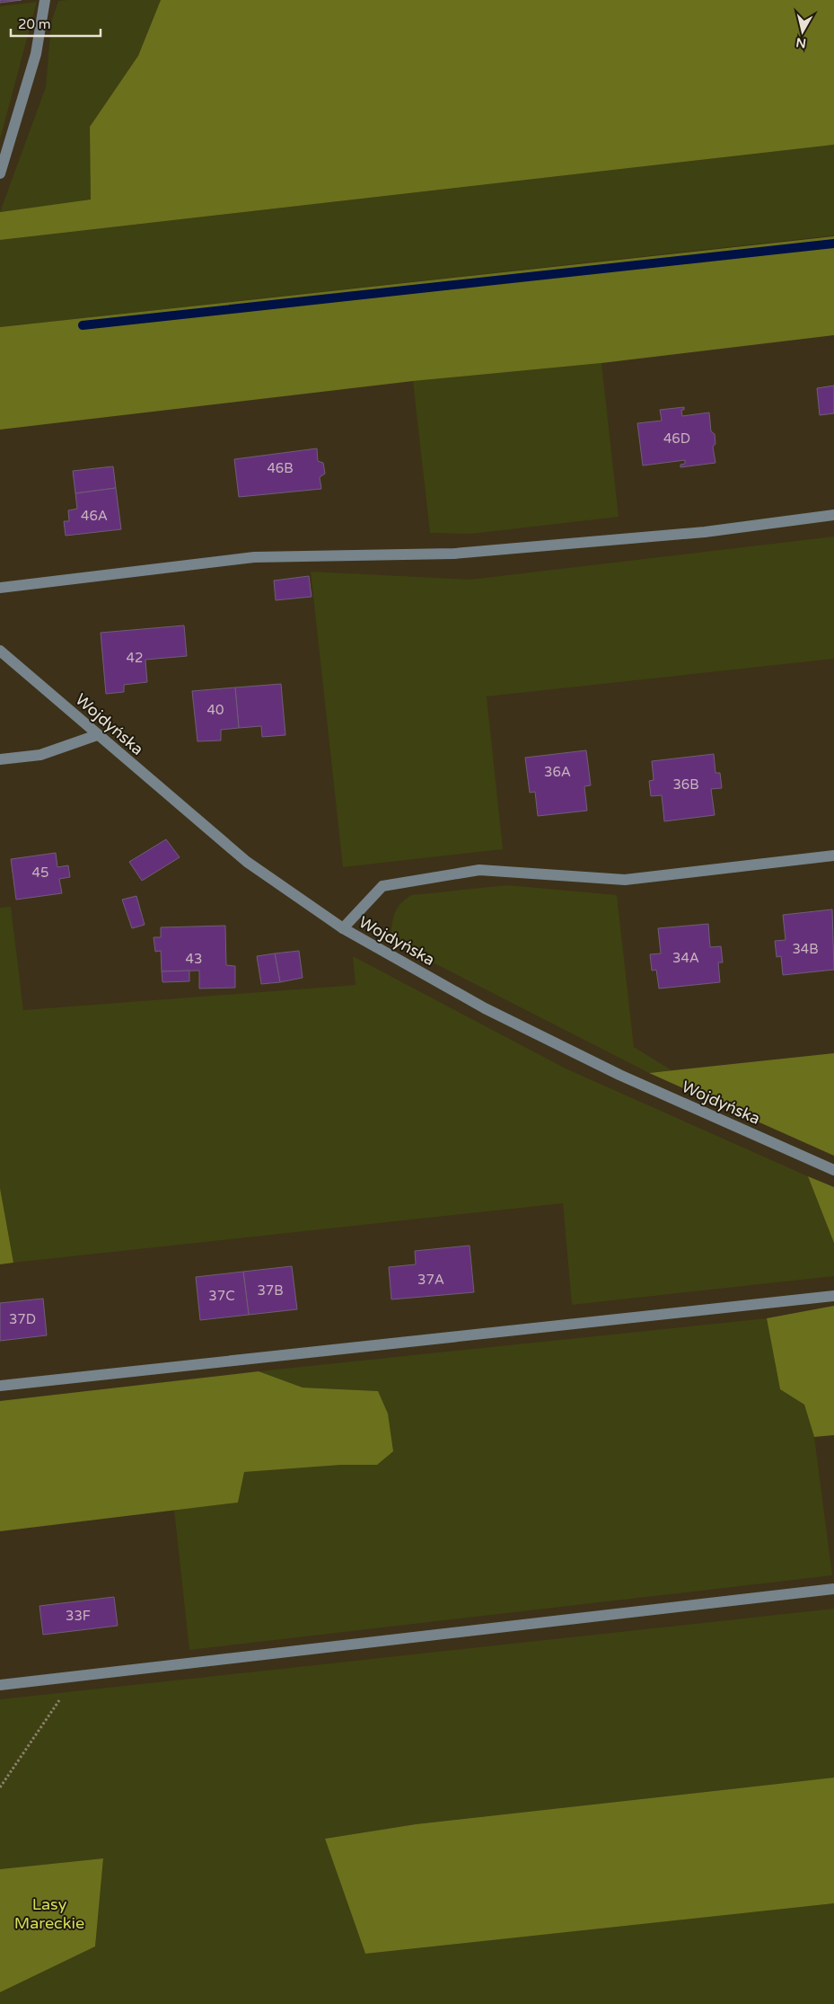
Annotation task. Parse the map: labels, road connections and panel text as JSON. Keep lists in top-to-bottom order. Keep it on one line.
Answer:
{"streets":{"street":["Wojdyńska"]},"parks":["Lasy Mareckie"],"house_numbers":["46D","46B","46A","42","40","36A","36B","45","34B","34A","43","37A","37B","37C","37D","33F"],"scale_bar":"20 m","north":"bottom"}
